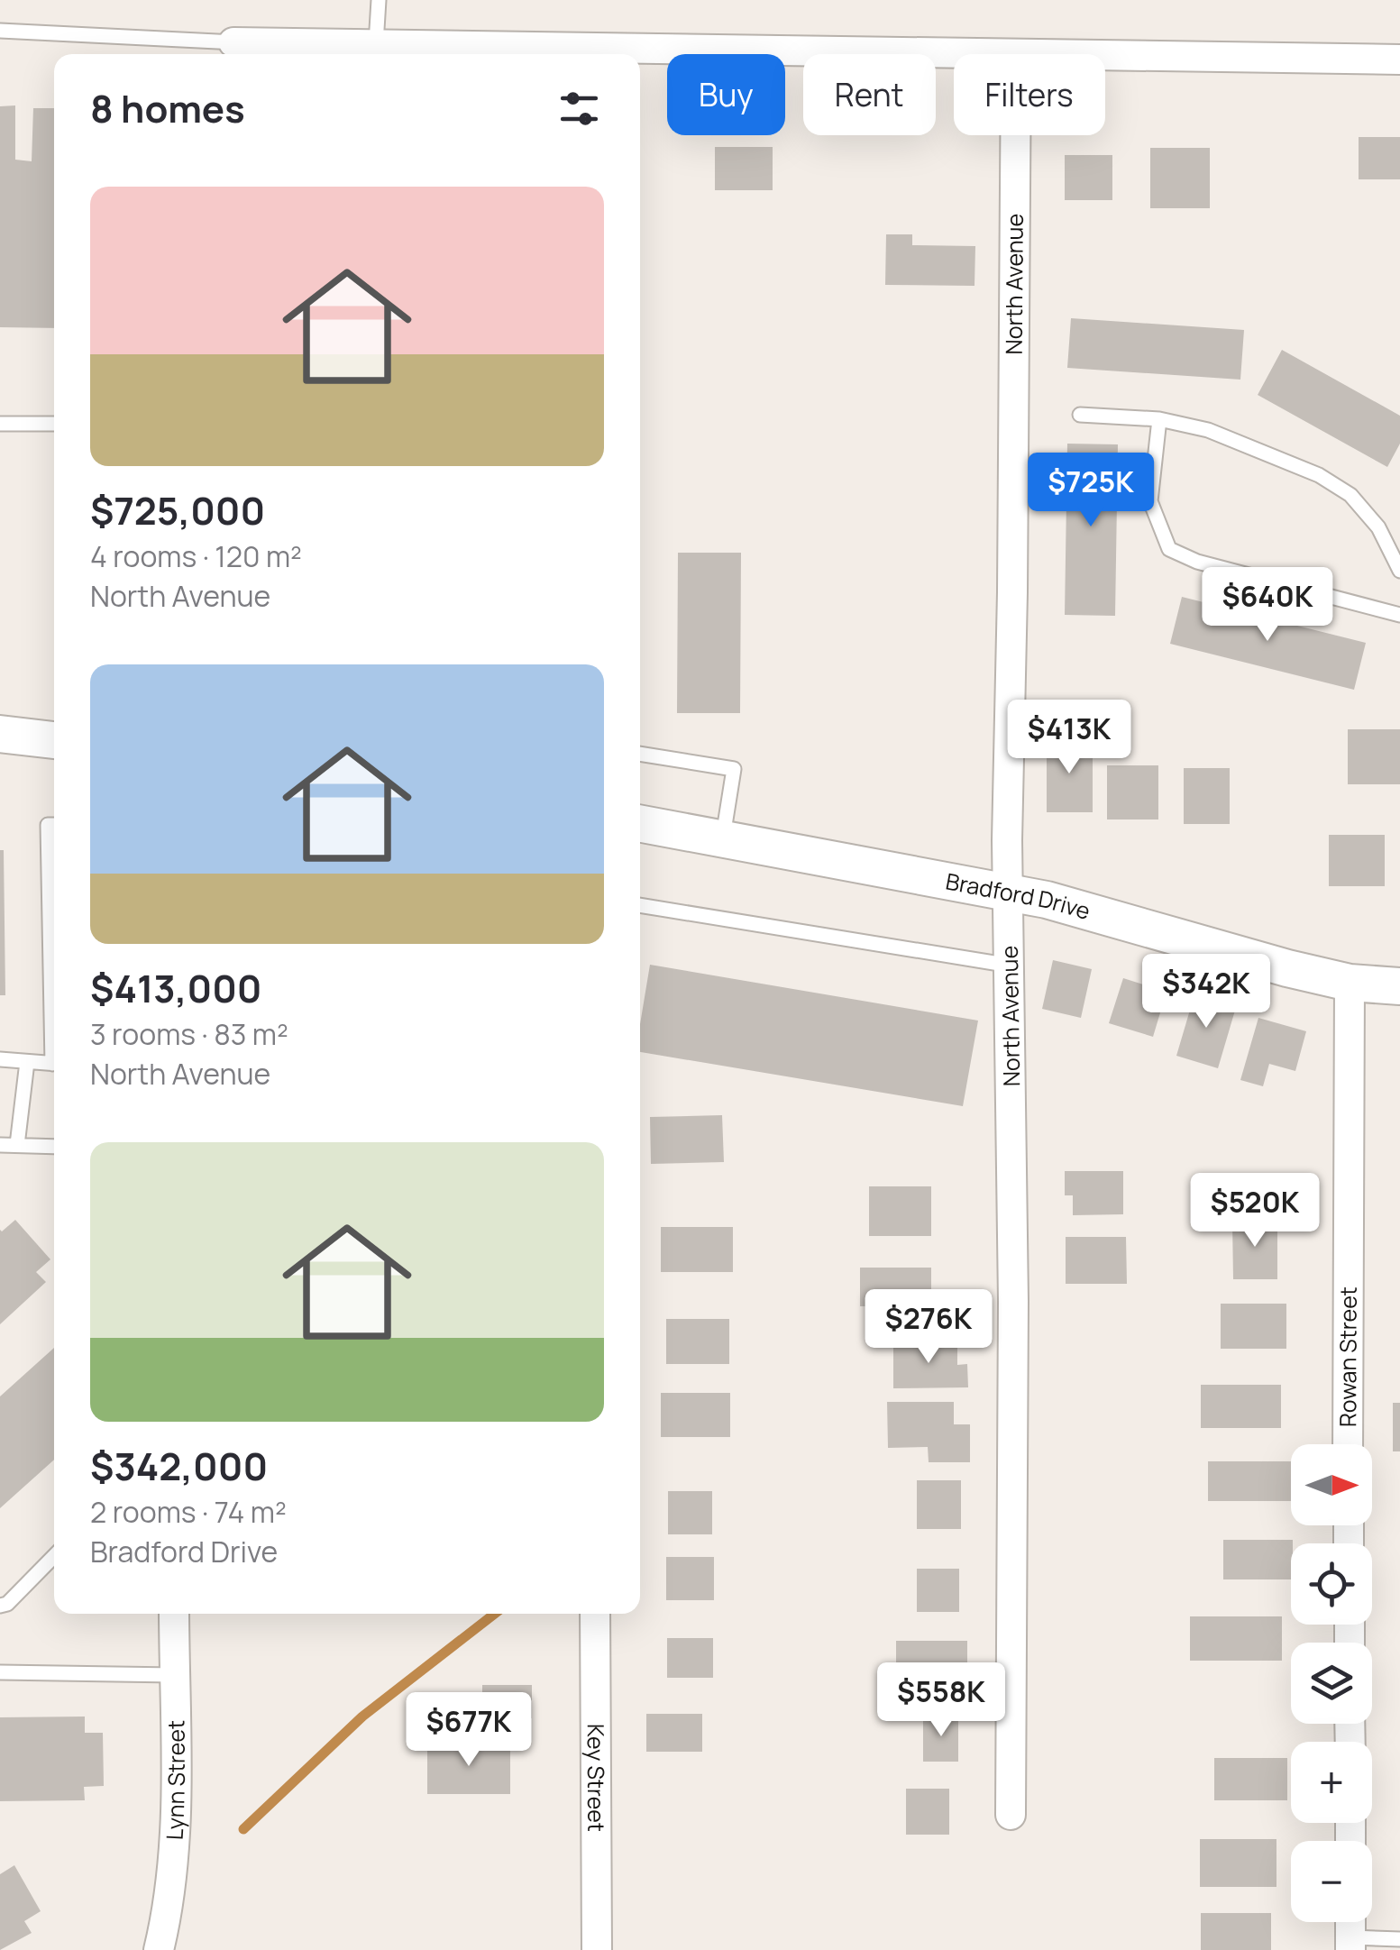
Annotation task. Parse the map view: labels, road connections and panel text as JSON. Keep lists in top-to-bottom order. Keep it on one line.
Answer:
{"streets":{"street":["North Avenue","Bradford Drive","Rowan Street","Key Street","Lynn Street"]},"crossings":[["North Avenue","Bradford Drive"],["Bradford Drive","Rowan Street"]],"north":"right","page":{"chip":["Buy","Rent","Filters"],"heading":"8 homes","list":[{"name":"$725,000","note":"4 rooms · 120 m² · North Avenue"},{"name":"$413,000","note":"3 rooms · 83 m² · North Avenue"},{"name":"$342,000","note":"2 rooms · 74 m² · Bradford Drive"}],"price":["$725K","$640K","$413K","$342K","$520K","$276K","$558K","$677K"],"map_buttons":["+","−"]}}
